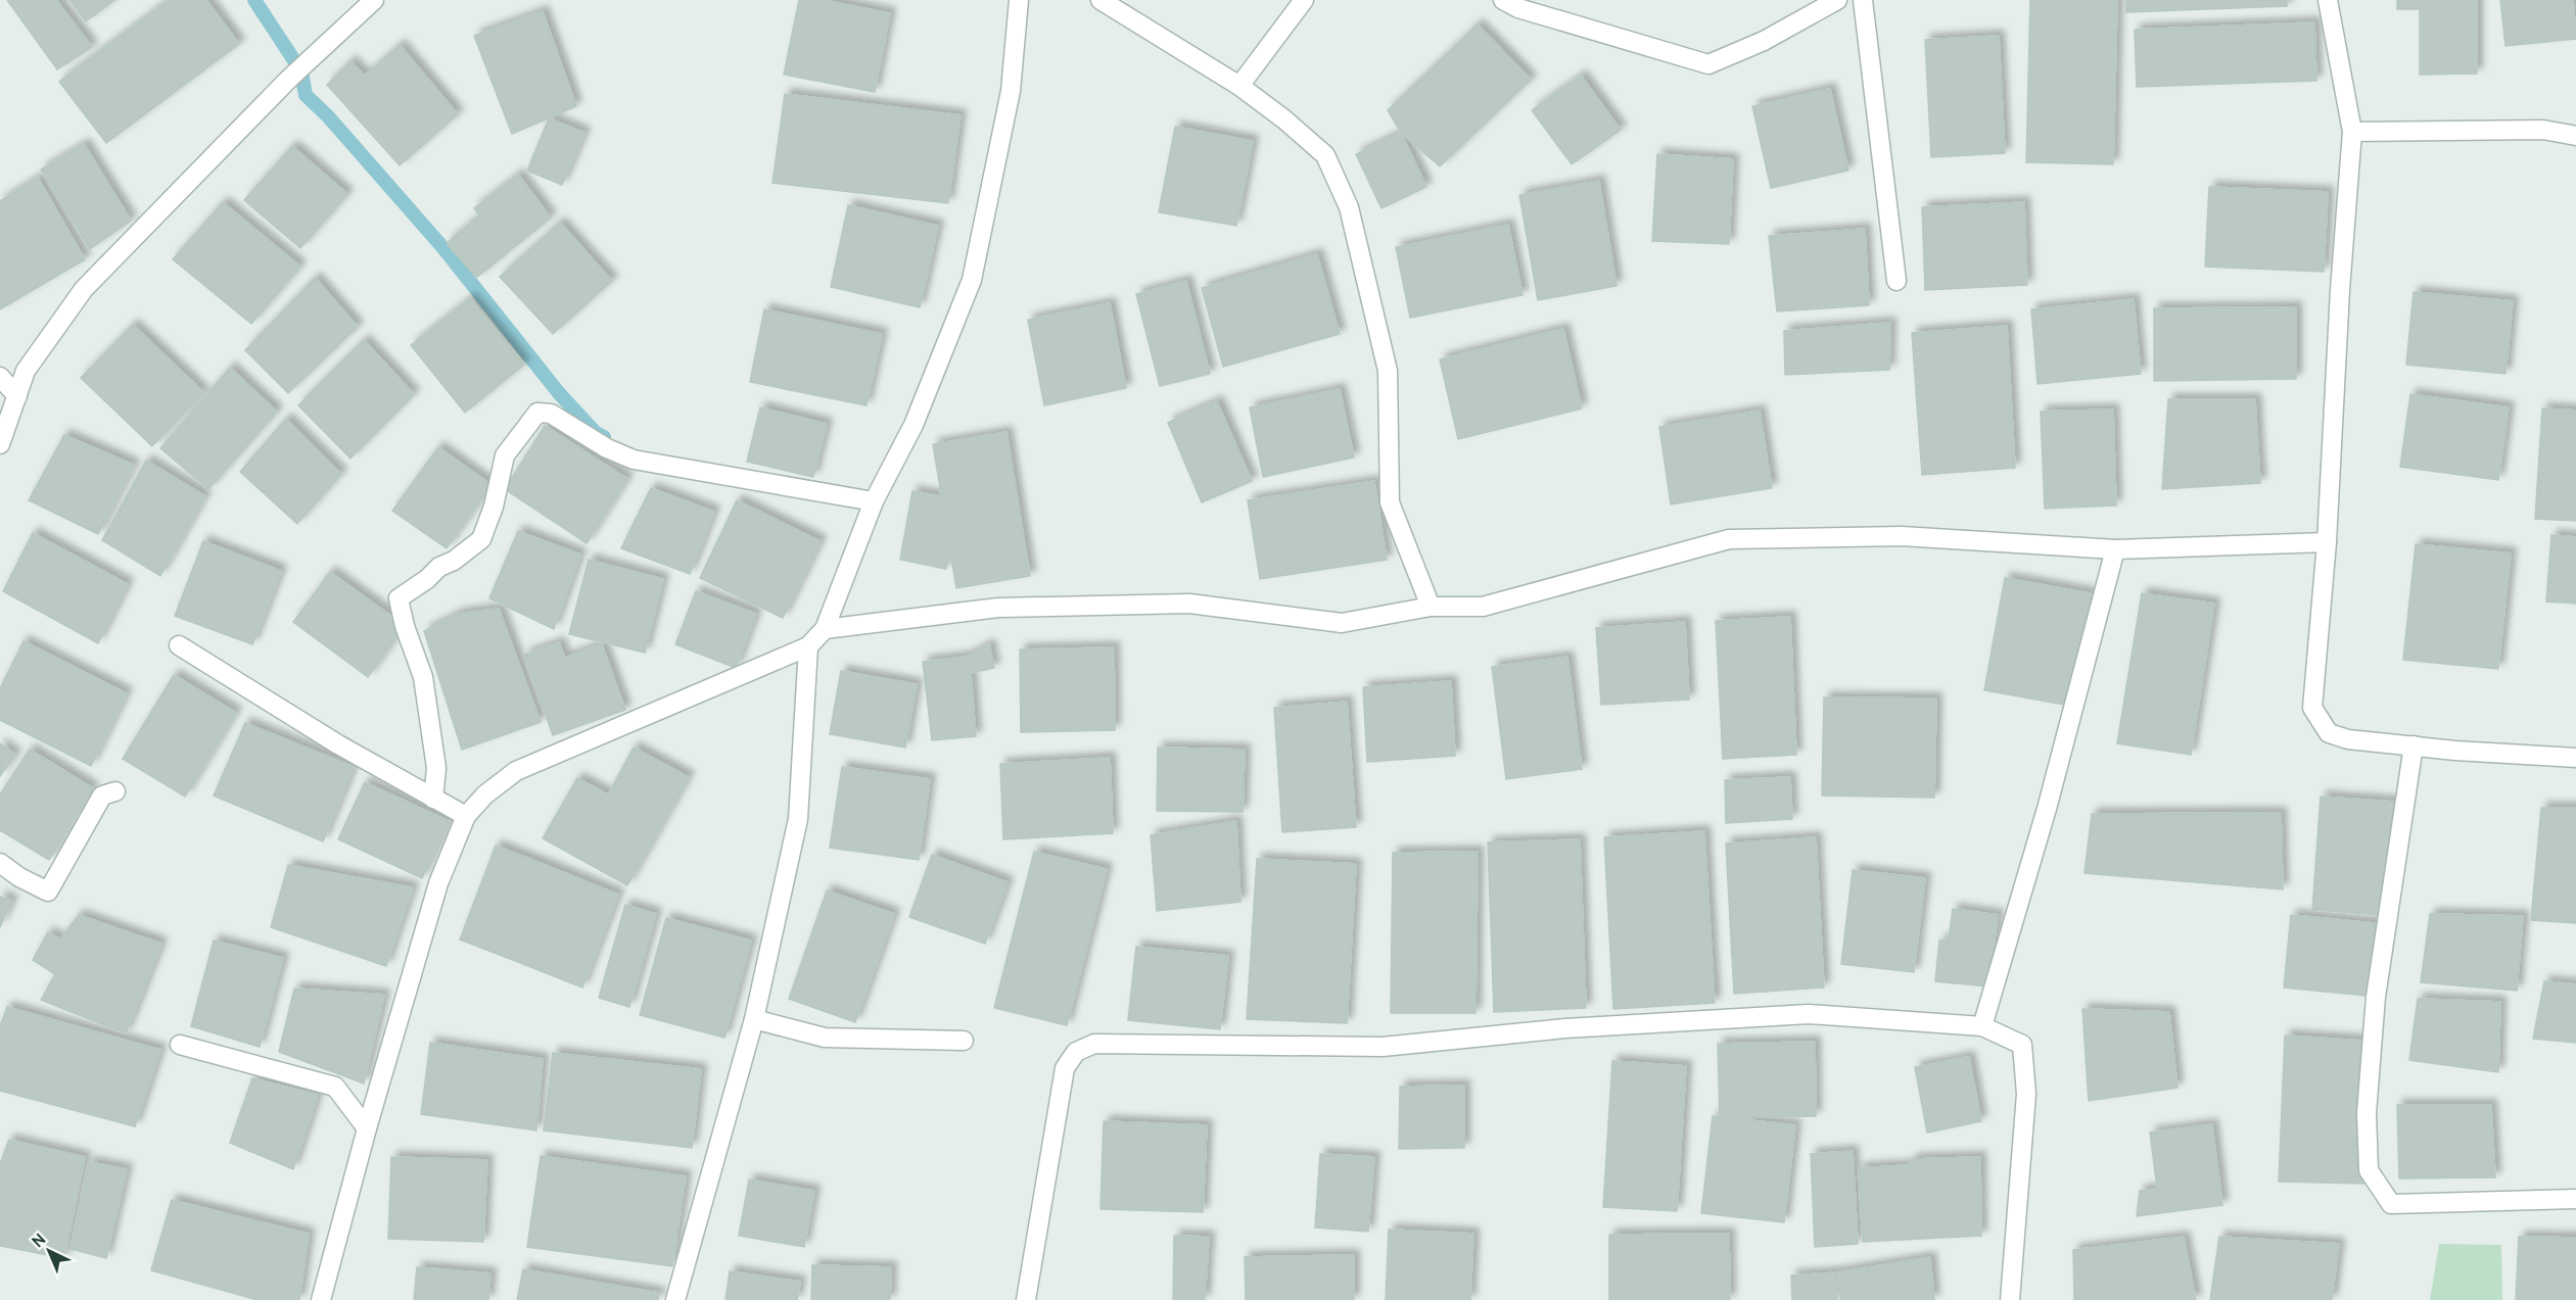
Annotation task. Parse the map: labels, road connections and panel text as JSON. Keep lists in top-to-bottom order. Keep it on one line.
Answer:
{"north":"top left"}
